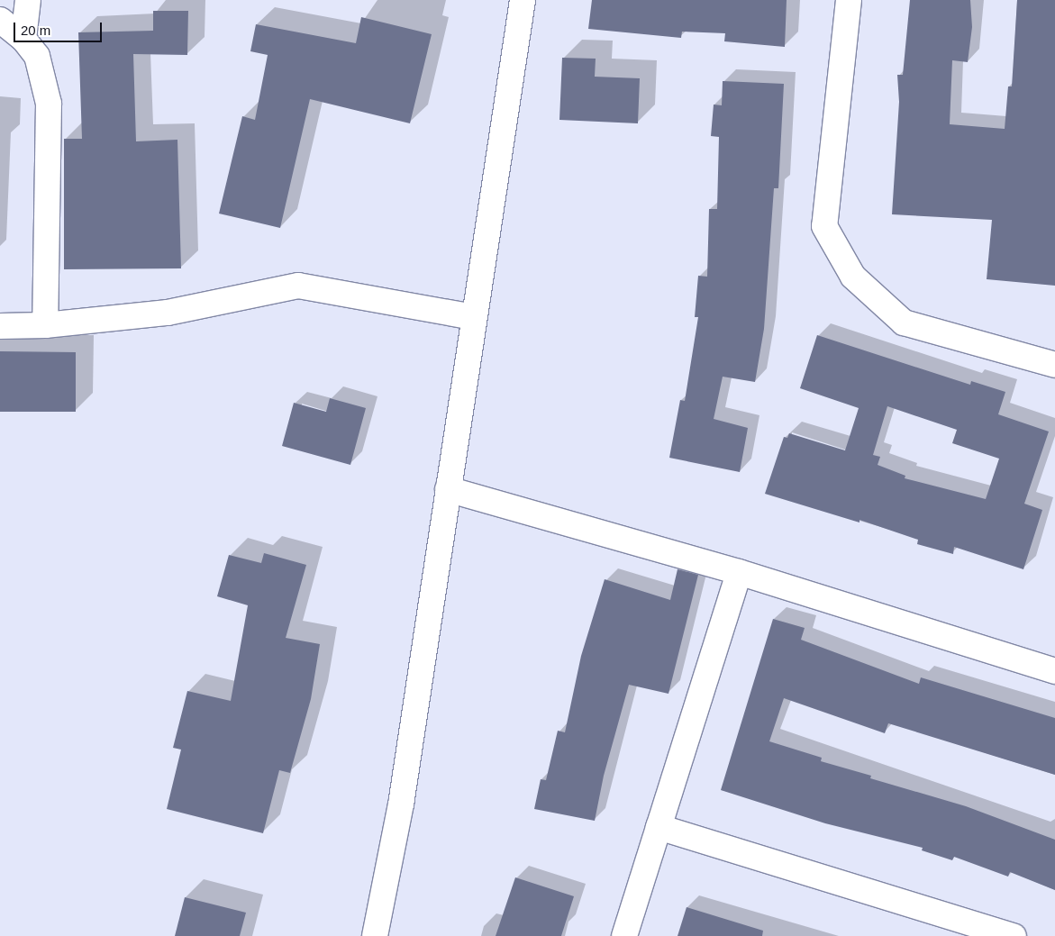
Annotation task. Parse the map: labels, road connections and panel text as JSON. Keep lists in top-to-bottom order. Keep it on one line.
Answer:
{"scale_bar":"20 m"}
